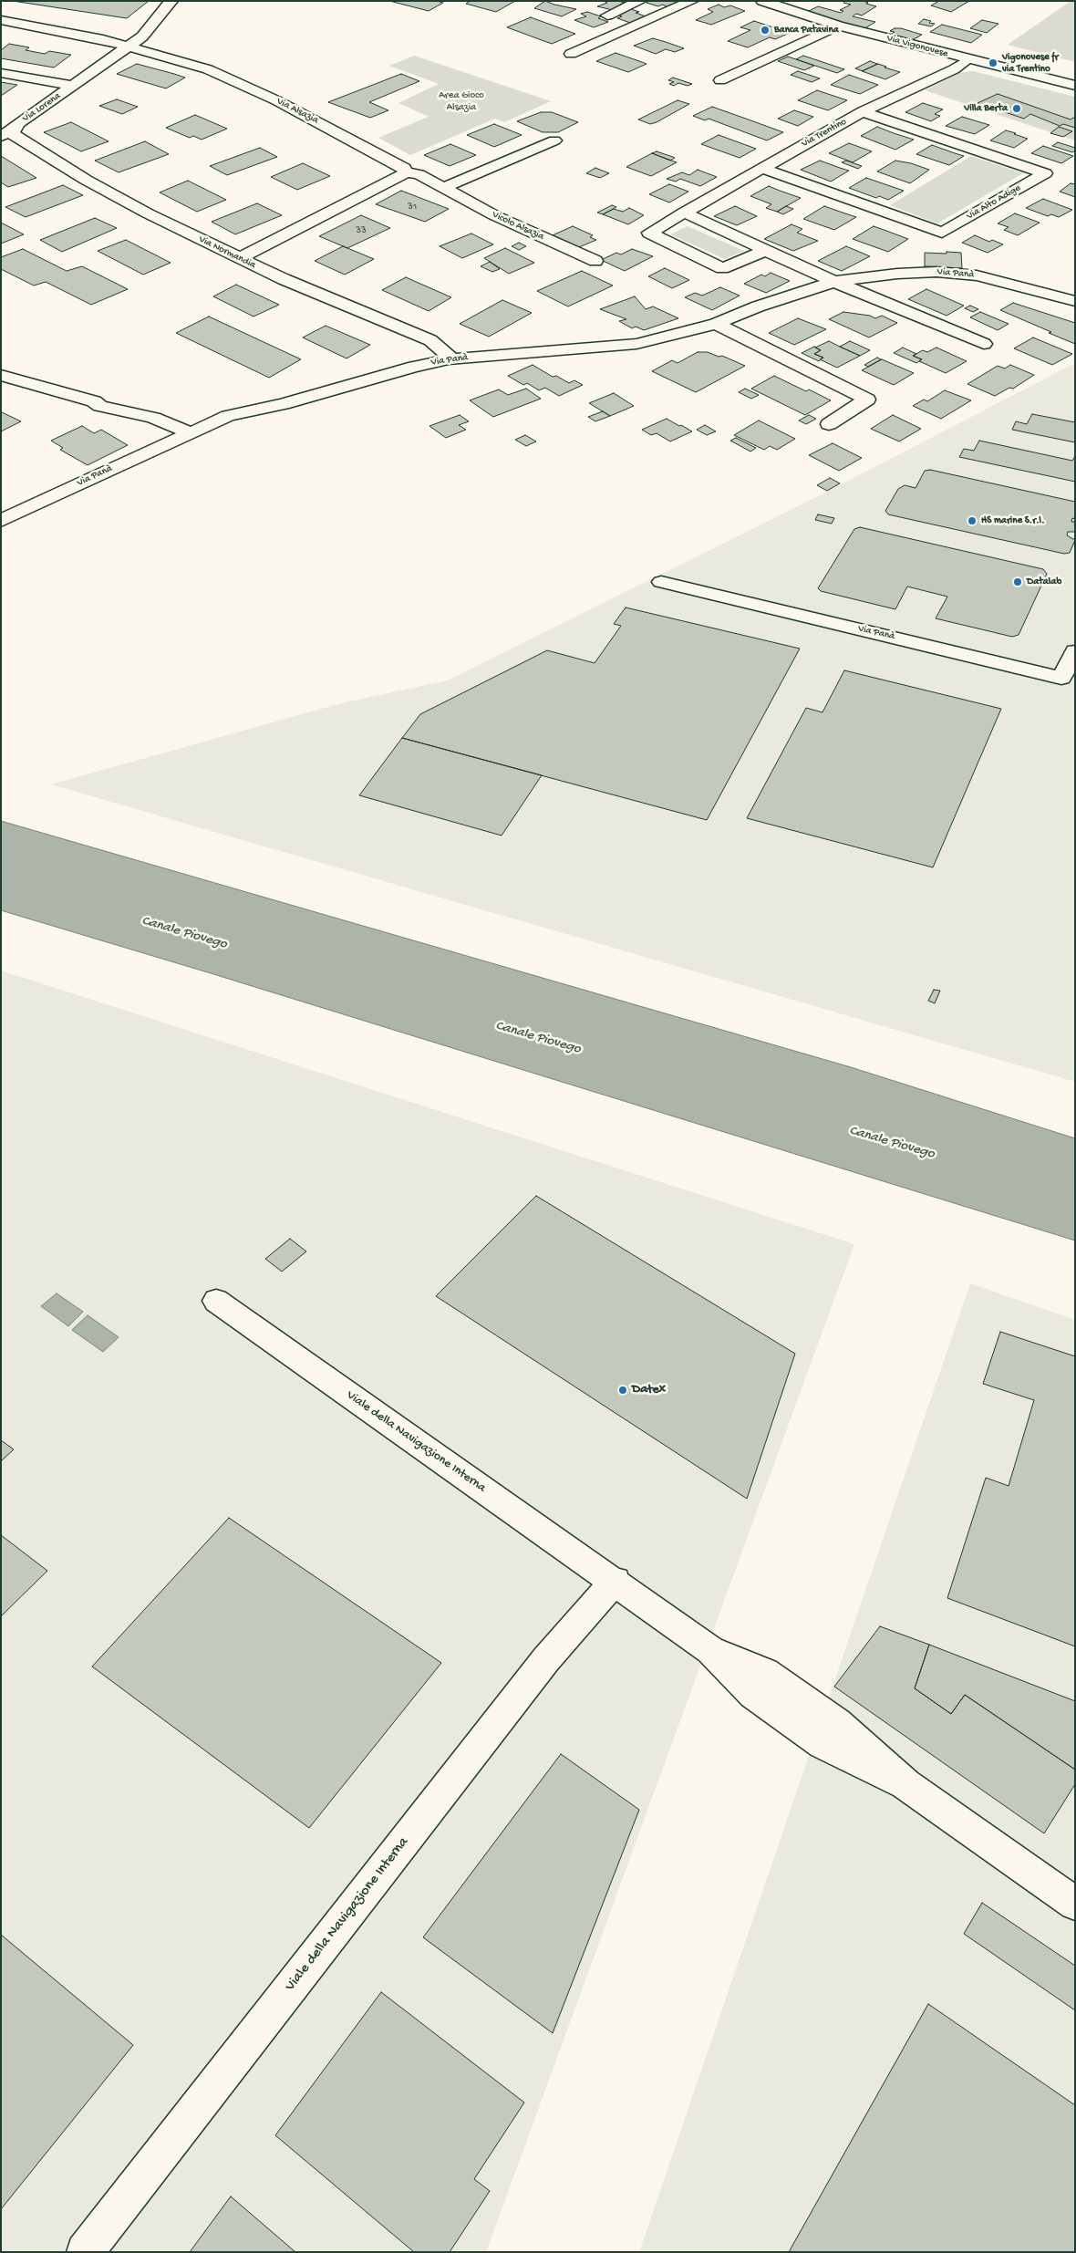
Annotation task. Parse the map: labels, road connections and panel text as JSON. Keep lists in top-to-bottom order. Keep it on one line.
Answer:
{"streets":{"street":["Via Vigonovese","Via Lorena","Via Alsazia","Via Trentino","Via Alto Adige","Vicolo Alsazia","Via Normandia","Via Panà","Viale della Navigazione Interna"]},"crossings":[["Via Vigonovese","Via Trentino"],["Via Lorena","Via Alsazia"],["Via Lorena","Via Normandia"],["Via Alsazia","Vicolo Alsazia"],["Via Trentino","Via Alto Adige"],["Via Normandia","Via Panà"]],"water":["Canale Piovego"],"parks":["Area Gioco Alsazia"],"places":["Banca Patavina","Vigonovese fr via Trentino","Villa Berta","HS marine S.r.l.","Datalab","Datex"],"house_numbers":["31","33"]}
